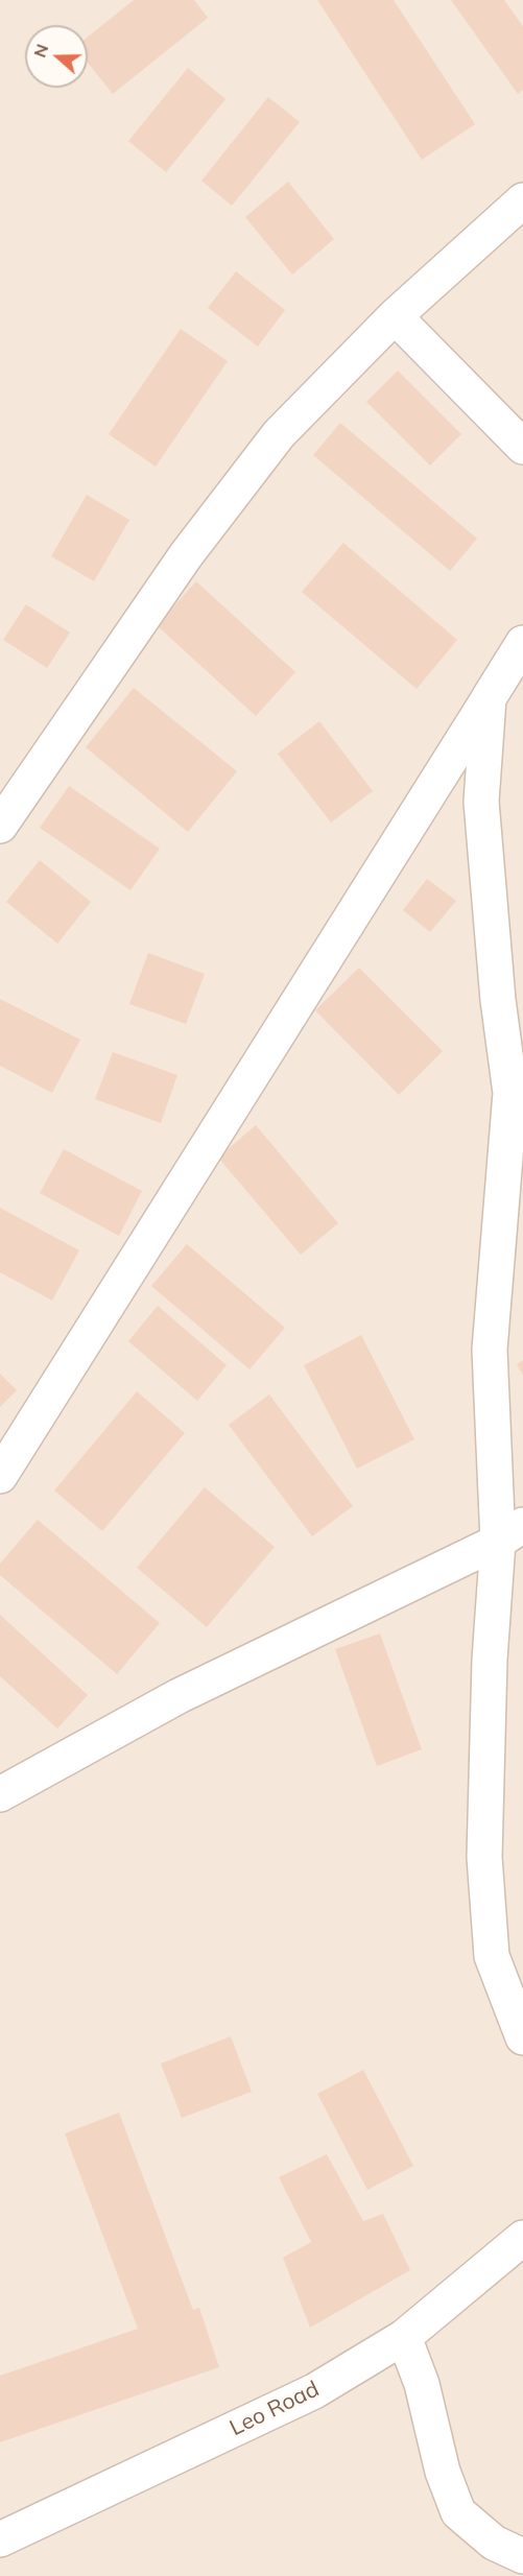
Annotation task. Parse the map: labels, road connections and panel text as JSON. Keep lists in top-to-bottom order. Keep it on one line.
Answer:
{"streets":{"street":["Leo Road"]},"north":"left"}
